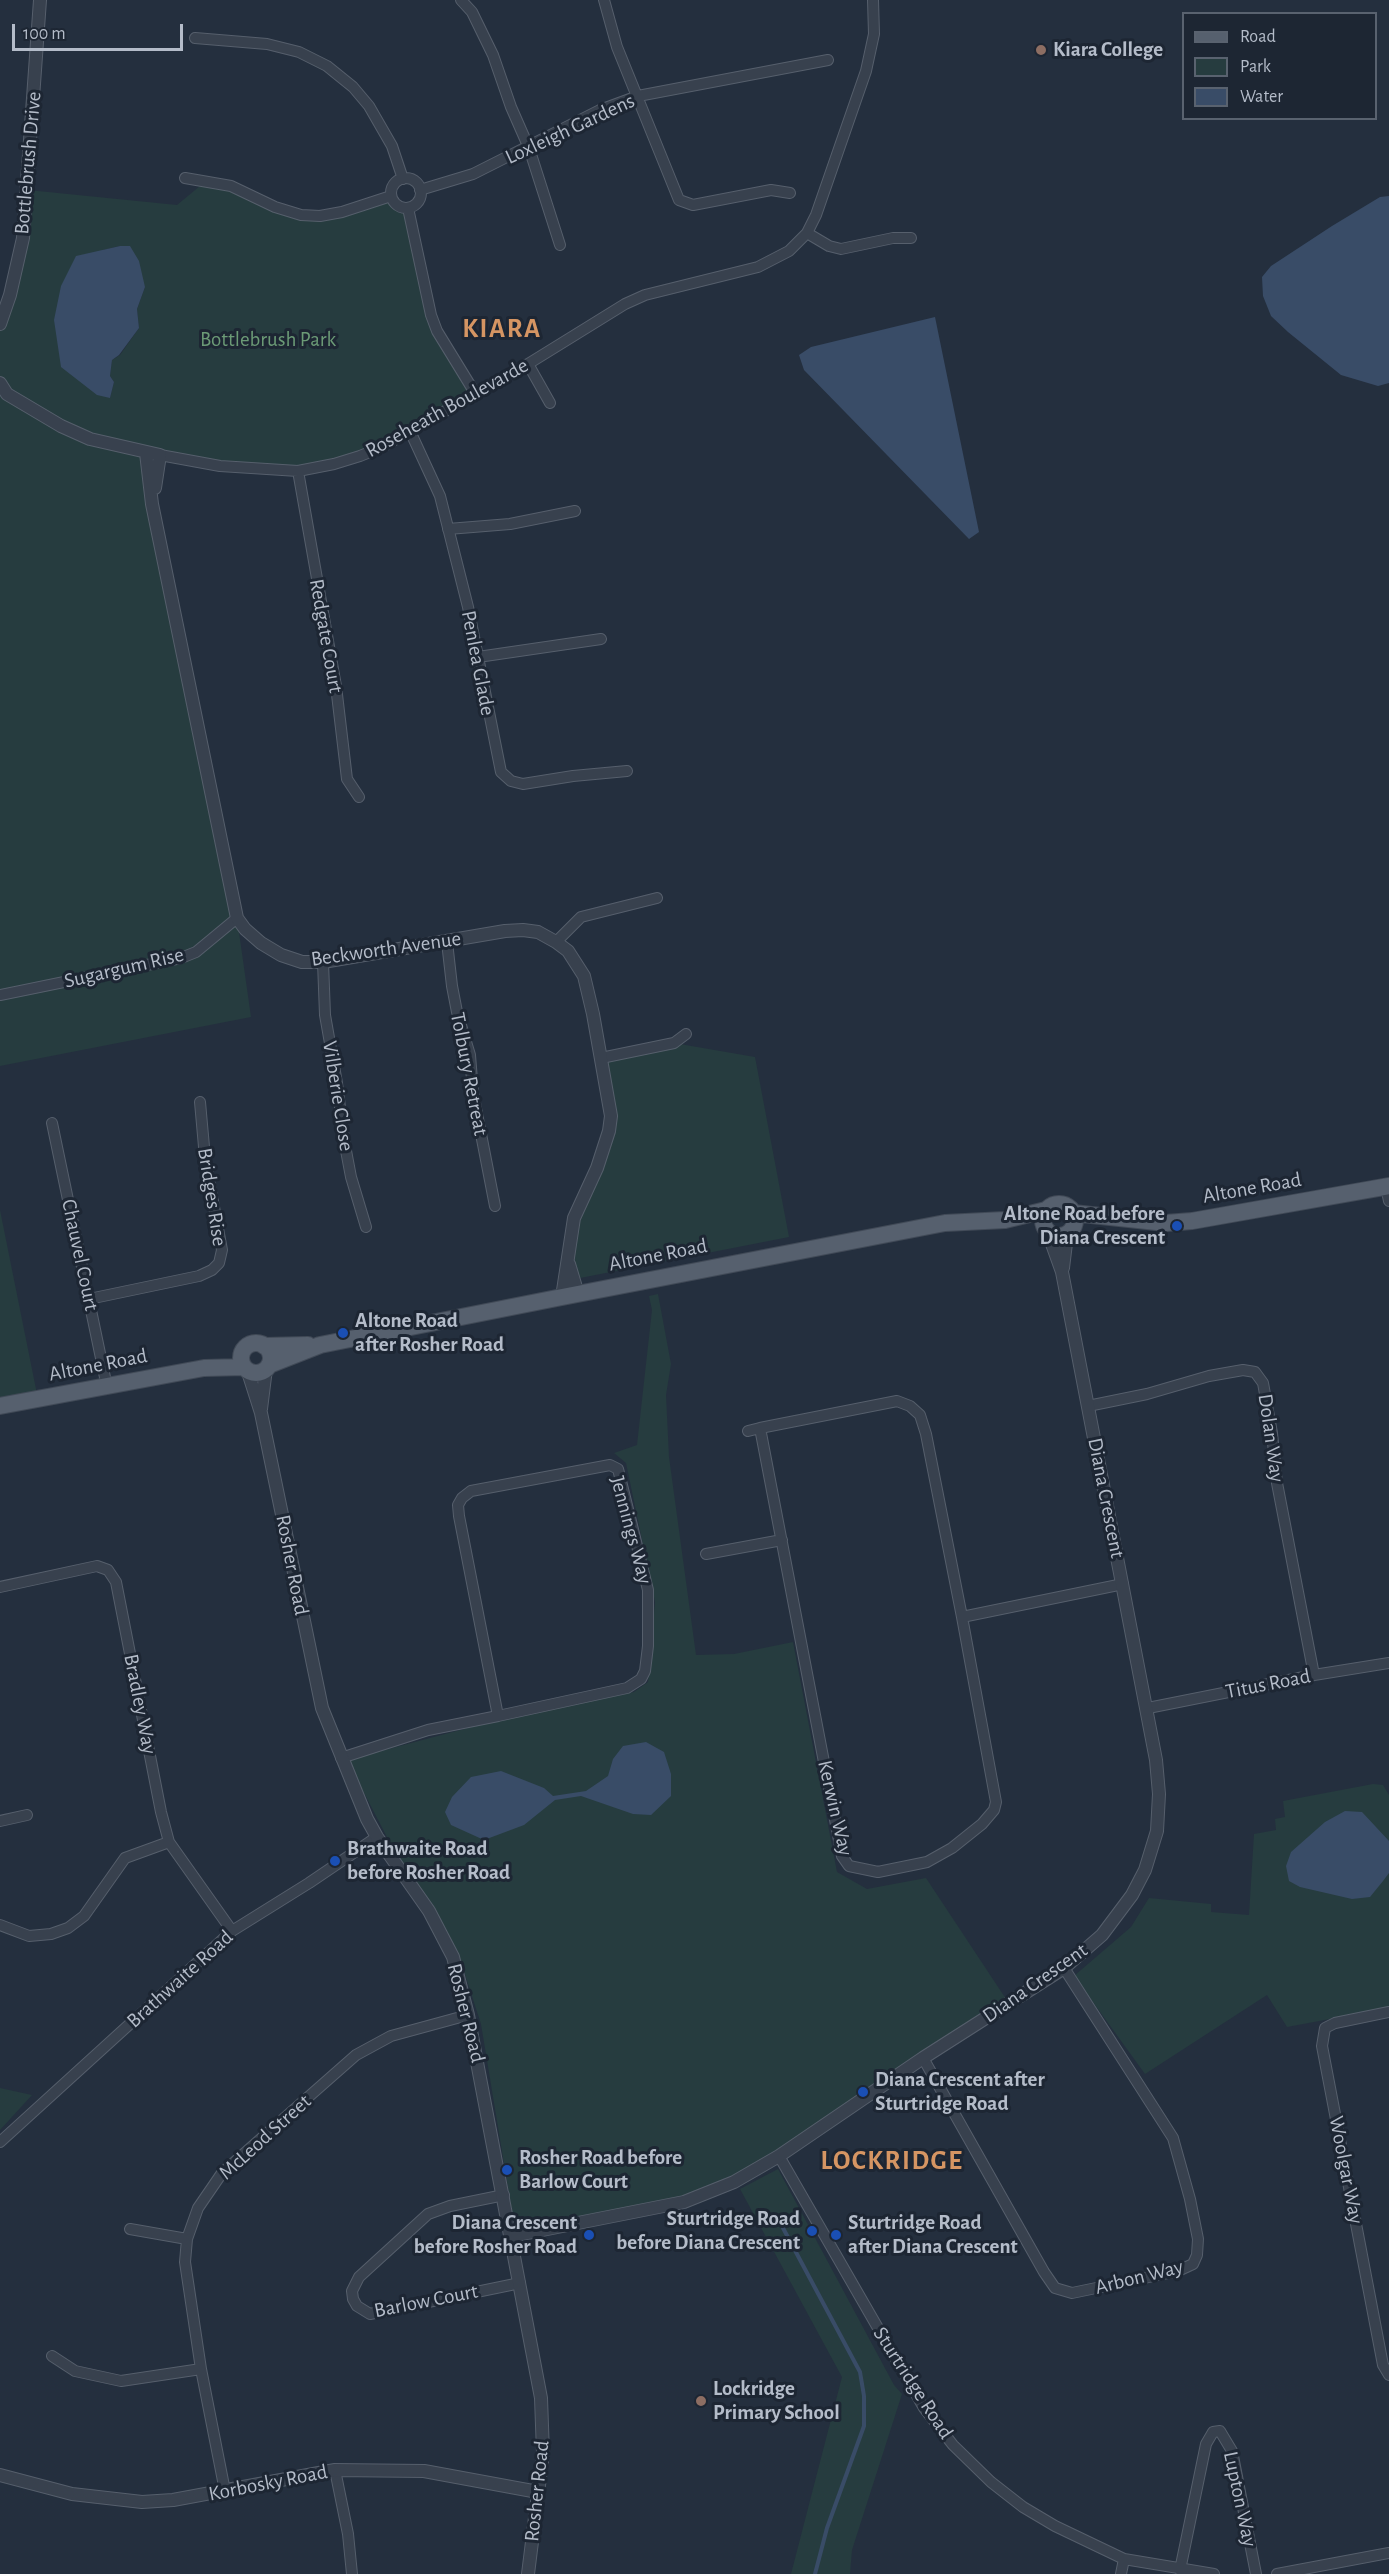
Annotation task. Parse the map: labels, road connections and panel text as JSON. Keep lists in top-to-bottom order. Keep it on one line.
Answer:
{"streets":{"main road":["Altone Road"],"street":["Loxleigh Gardens","Bottlebrush Drive","Roseheath Boulevarde","Redgate Court","Penlea Glade","Beckworth Avenue","Sugargum Rise","Tolbury Retreat","Vilberie Close","Bridges Rise","Chauvel Court","Dolan Way","Diana Crescent","Jennings Way","Rosher Road","Titus Road","Bradley Way","Kerwin Way","Brathwaite Road","McLeod Street","Woolgar Way","Arbon Way","Barlow Court","Sturtridge Road","Korbosky Road","Lupton Way"]},"crossings":[["Roseheath Boulevarde","Redgate Court"],["Roseheath Boulevarde","Penlea Glade"],["Beckworth Avenue","Sugargum Rise"],["Beckworth Avenue","Tolbury Retreat"],["Beckworth Avenue","Vilberie Close"],["Beckworth Avenue","Altone Road"],["Altone Road","Chauvel Court"],["Altone Road","Diana Crescent"],["Altone Road","Rosher Road"],["Bridges Rise","Chauvel Court"],["Dolan Way","Diana Crescent"],["Dolan Way","Titus Road"],["Diana Crescent","Rosher Road"],["Diana Crescent","Titus Road"],["Diana Crescent","Arbon Way"],["Diana Crescent","Sturtridge Road"],["Jennings Way","Rosher Road"],["Rosher Road","Brathwaite Road"],["Rosher Road","McLeod Street"],["Rosher Road","Barlow Court"],["Rosher Road","Korbosky Road"],["Bradley Way","Brathwaite Road"],["McLeod Street","Korbosky Road"],["Sturtridge Road","Lupton Way"]],"districts":["KIARA","LOCKRIDGE"],"parks":["Bottlebrush Park"],"places":["Kiara College","Altone Road before Diana Crescent","Altone Road after Rosher Road","Brathwaite Road before Rosher Road","Diana Crescent after Sturtridge Road","Rosher Road before Barlow Court","Sturtridge Road before Diana Crescent","Diana Crescent before Rosher Road","Sturtridge Road after Diana Crescent","Lockridge Primary School"],"legend":["Road","Park","Water"],"scale_bar":"100 m"}
